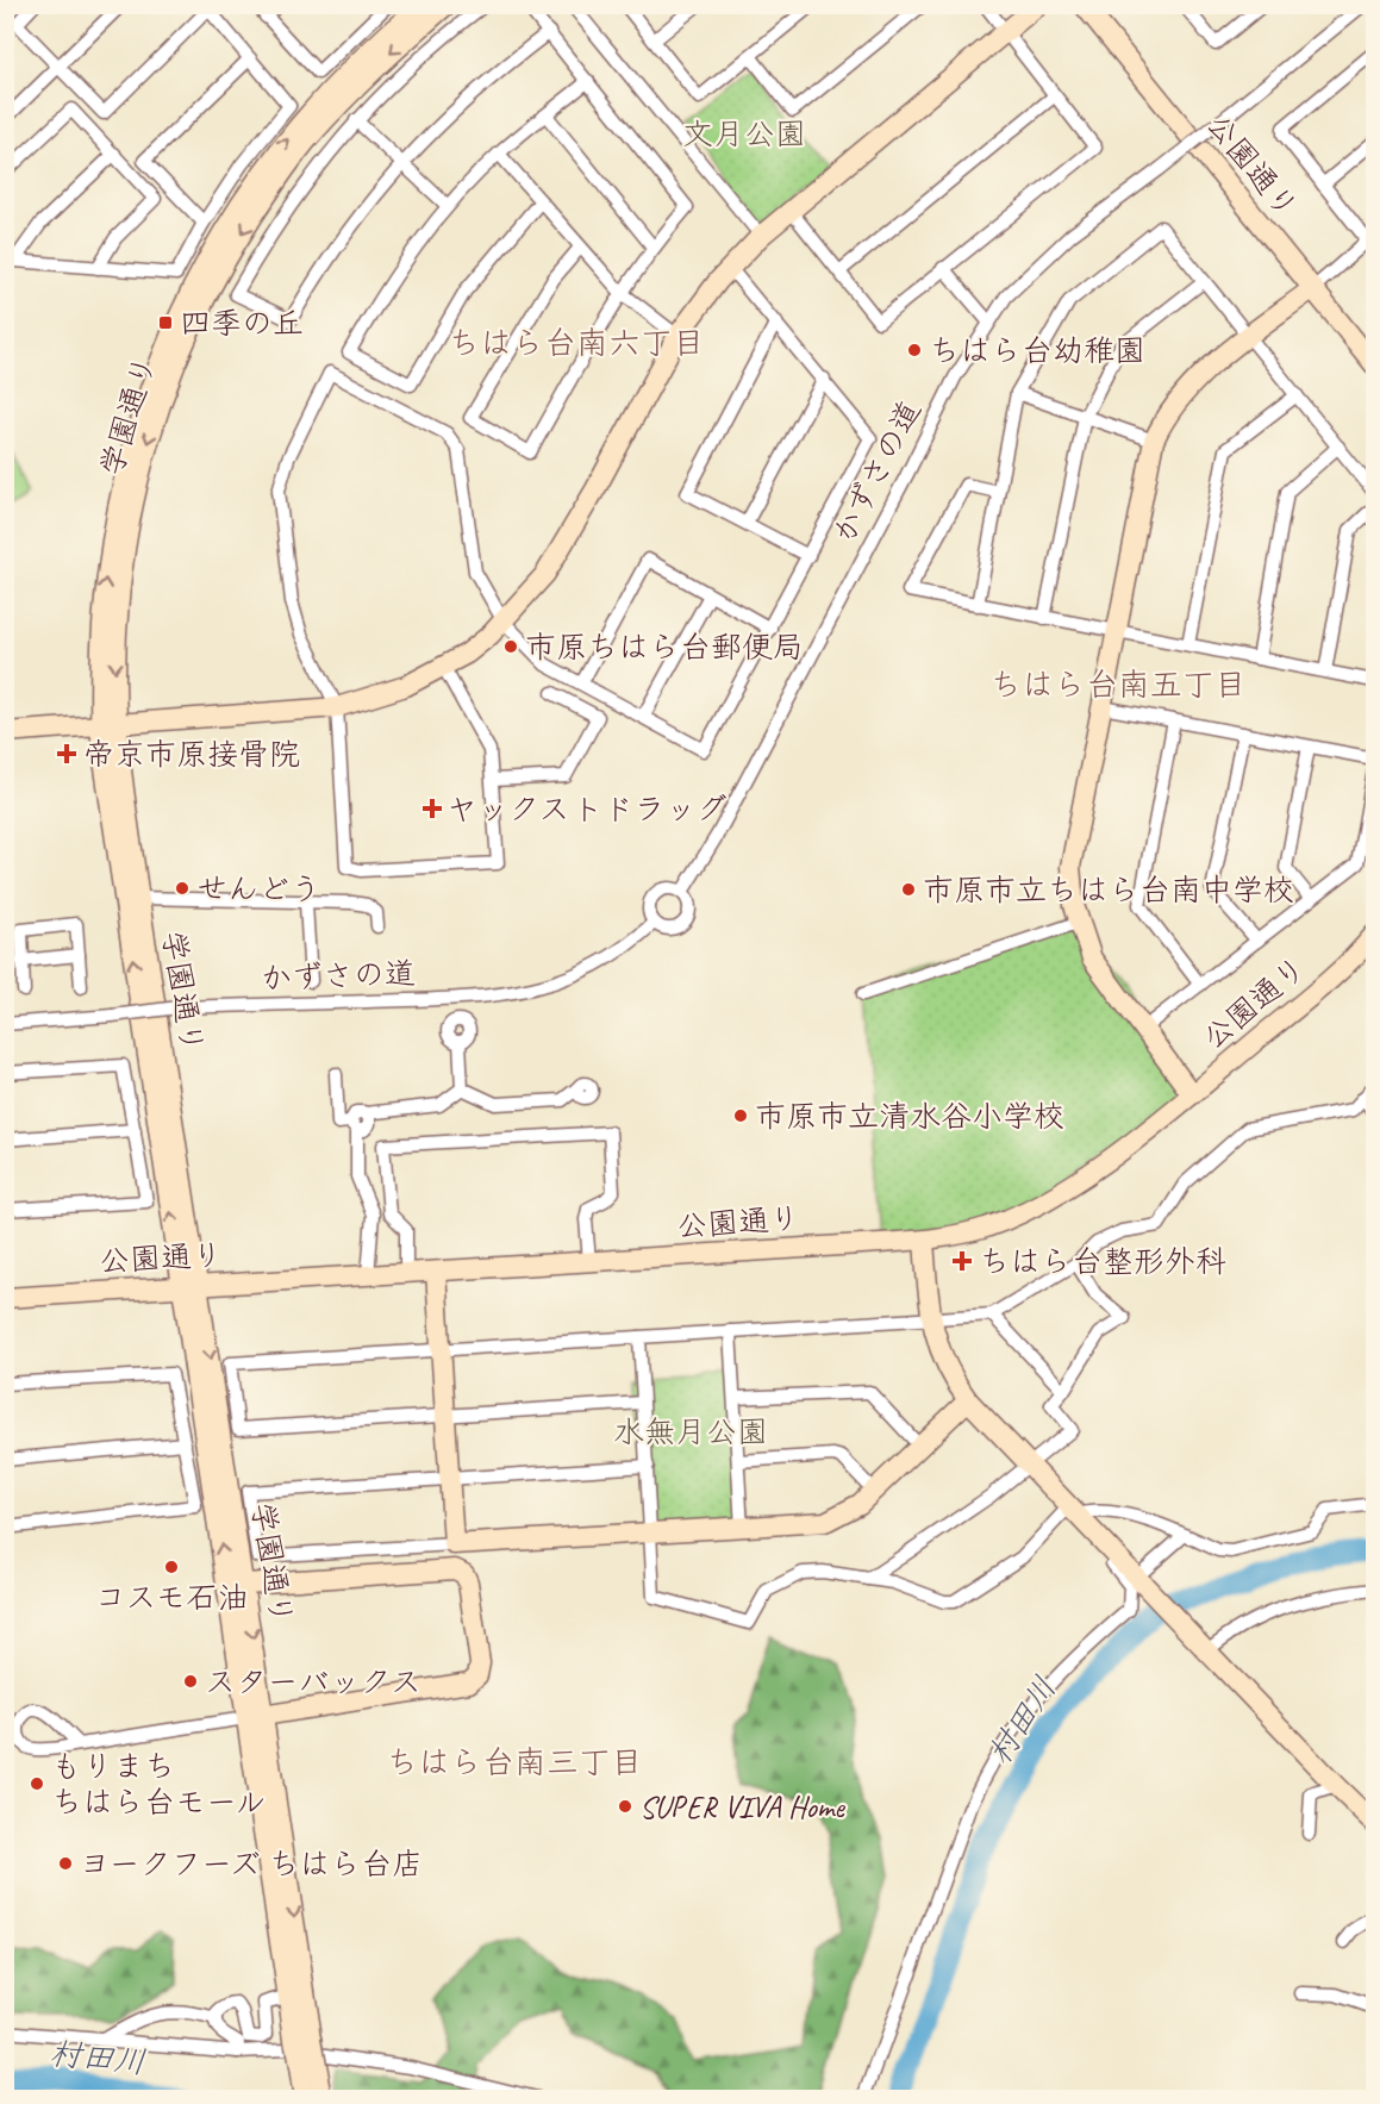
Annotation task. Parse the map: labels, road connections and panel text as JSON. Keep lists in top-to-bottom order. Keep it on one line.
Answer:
{"streets":{"street":["公園通り","学園通り","かずさの道"]},"crossings":[["公園通り","学園通り"]],"districts":["ちはら台南六丁目","ちはら台南五丁目","ちはら台南三丁目"],"water":["村田川"],"parks":["文月公園","水無月公園"],"places":{"transit":["四季の丘"],"other":["ちはら台幼稚園","市原ちはら台郵便局","せんどう","市原市立ちはら台南中学校","市原市立清水谷小学校","コスモ石油","スターバックス","もりまち ちはら台モール","SUPER VIVA Home","ヨークフーズ ちはら台店"],"health":["帝京市原接骨院","ヤックストドラッグ","ちはら台整形外科"]}}
